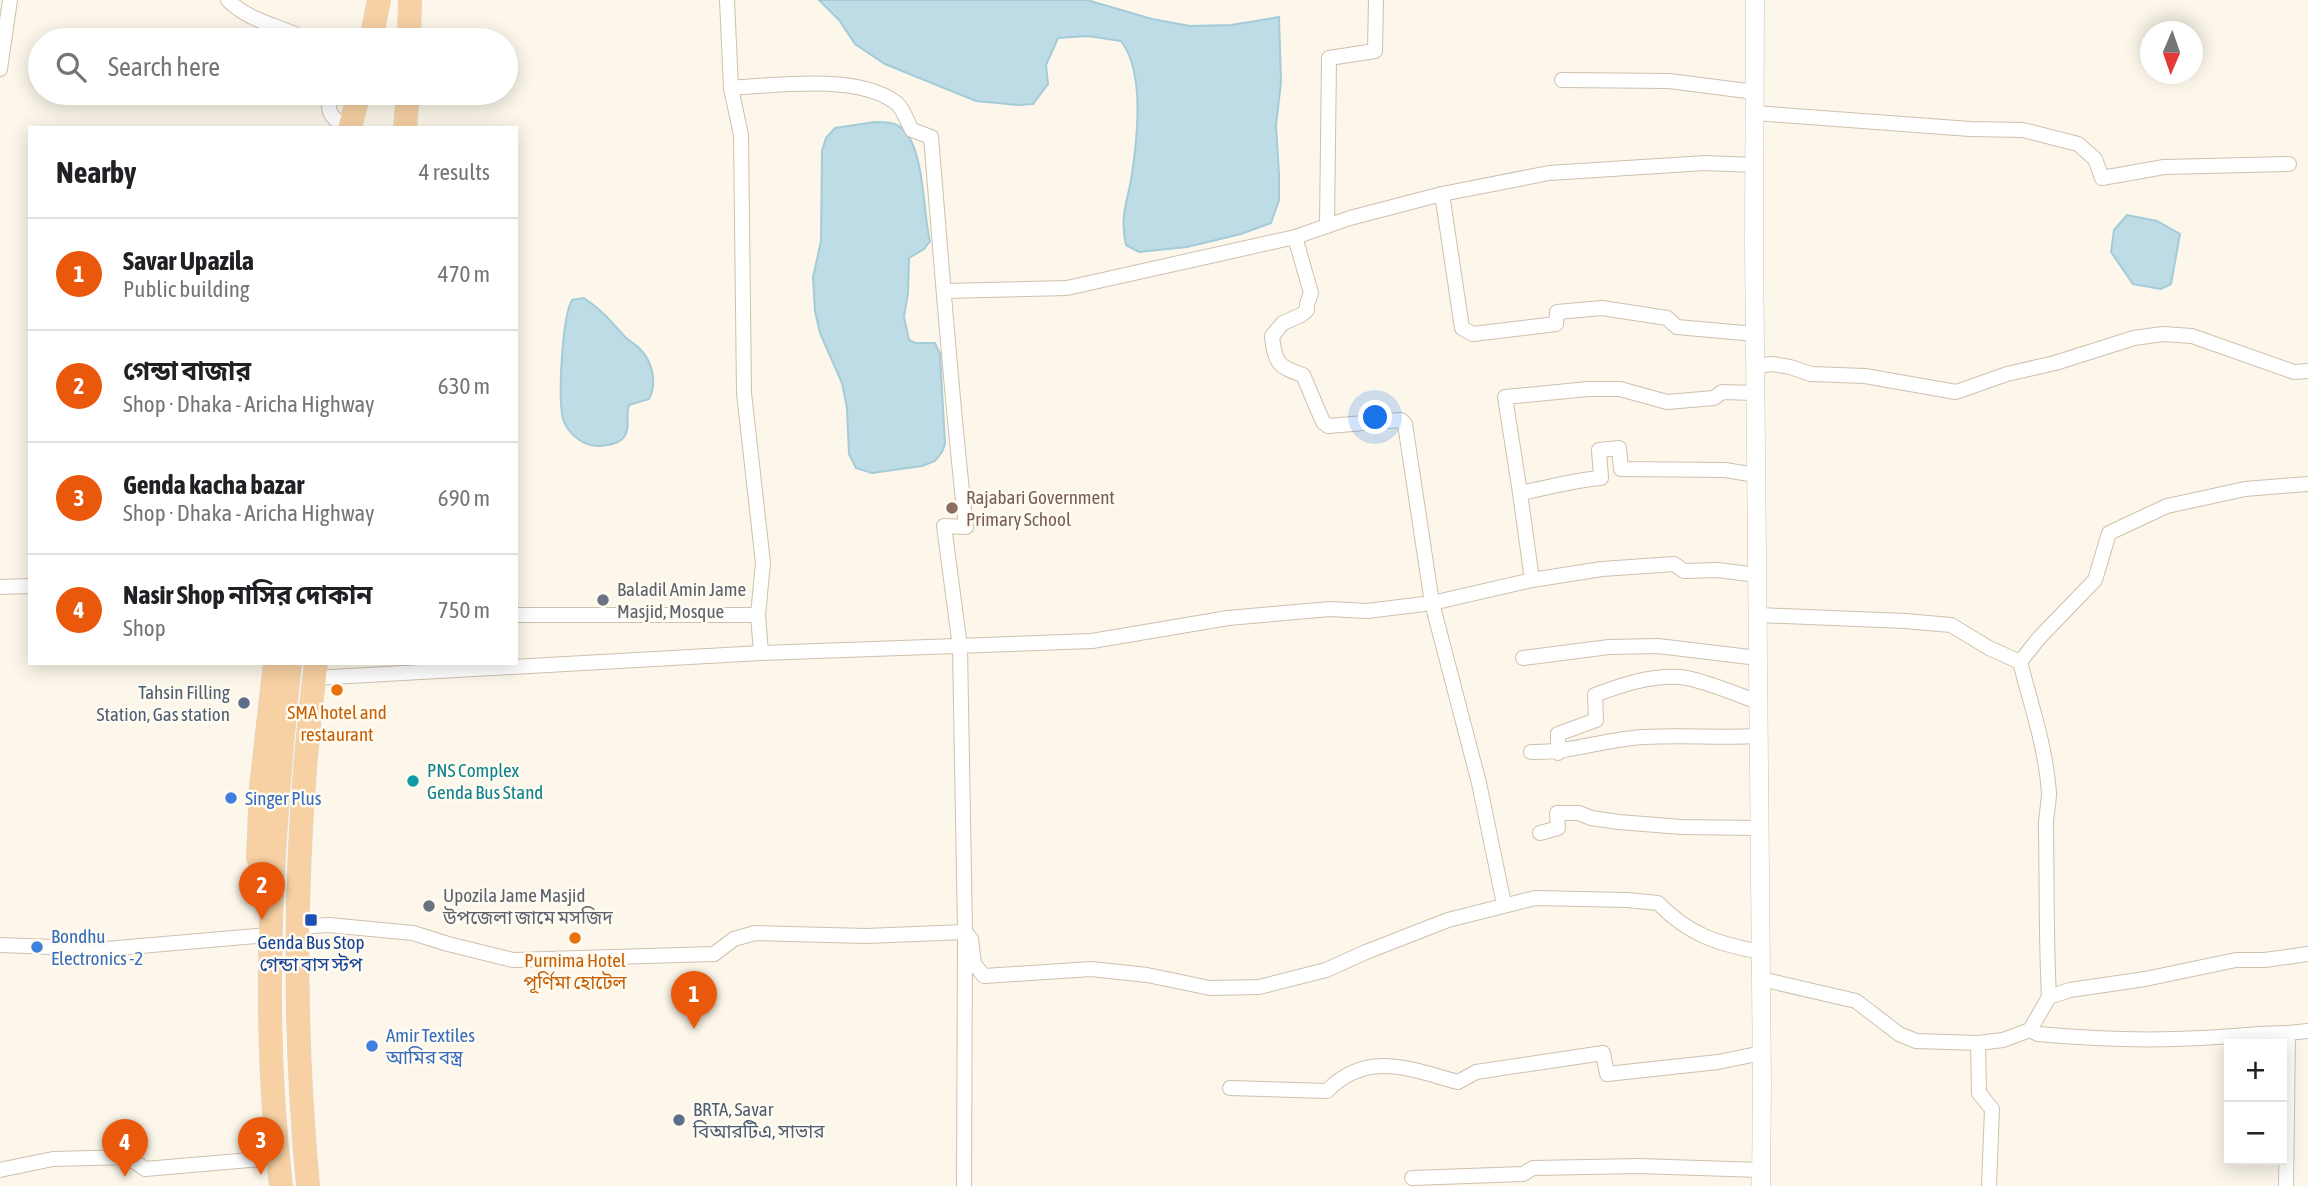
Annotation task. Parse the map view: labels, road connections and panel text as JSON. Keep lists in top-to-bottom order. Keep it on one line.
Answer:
{"places":{"other":["Rajabari Government Primary School","Baladil Amin Jame Masjid, Mosque","SMA hotel and restaurant","Tahsin Filling Station, Gas station","PNS Complex Genda Bus Stand","Singer Plus","Upozila Jame Masjid উপজেলা জামে মসজিদ","Purnima Hotel পূর্ণিমা হোটেল","Bondhu Electronics -2","Amir Textiles আমির বস্ত্র","BRTA, Savar বিআরটিএ, সাভার"],"transit":["Genda Bus Stop গেন্ডা বাস স্টপ"]},"north":"bottom","page":{"search":"Search here","heading":["Nearby","4 results"],"list":[{"mark":"1","name":"Savar Upazila","note":"Public building","value":"470 m"},{"mark":"2","name":"গেন্ডা বাজার","note":"Shop · Dhaka - Aricha Highway","value":"630 m"},{"mark":"3","name":"Genda kacha bazar","note":"Shop · Dhaka - Aricha Highway","value":"690 m"},{"mark":"4","name":"Nasir Shop নাসির দোকান","note":"Shop","value":"750 m"}],"pins":["2","1","3","4"],"map_buttons":["+","−"]}}
